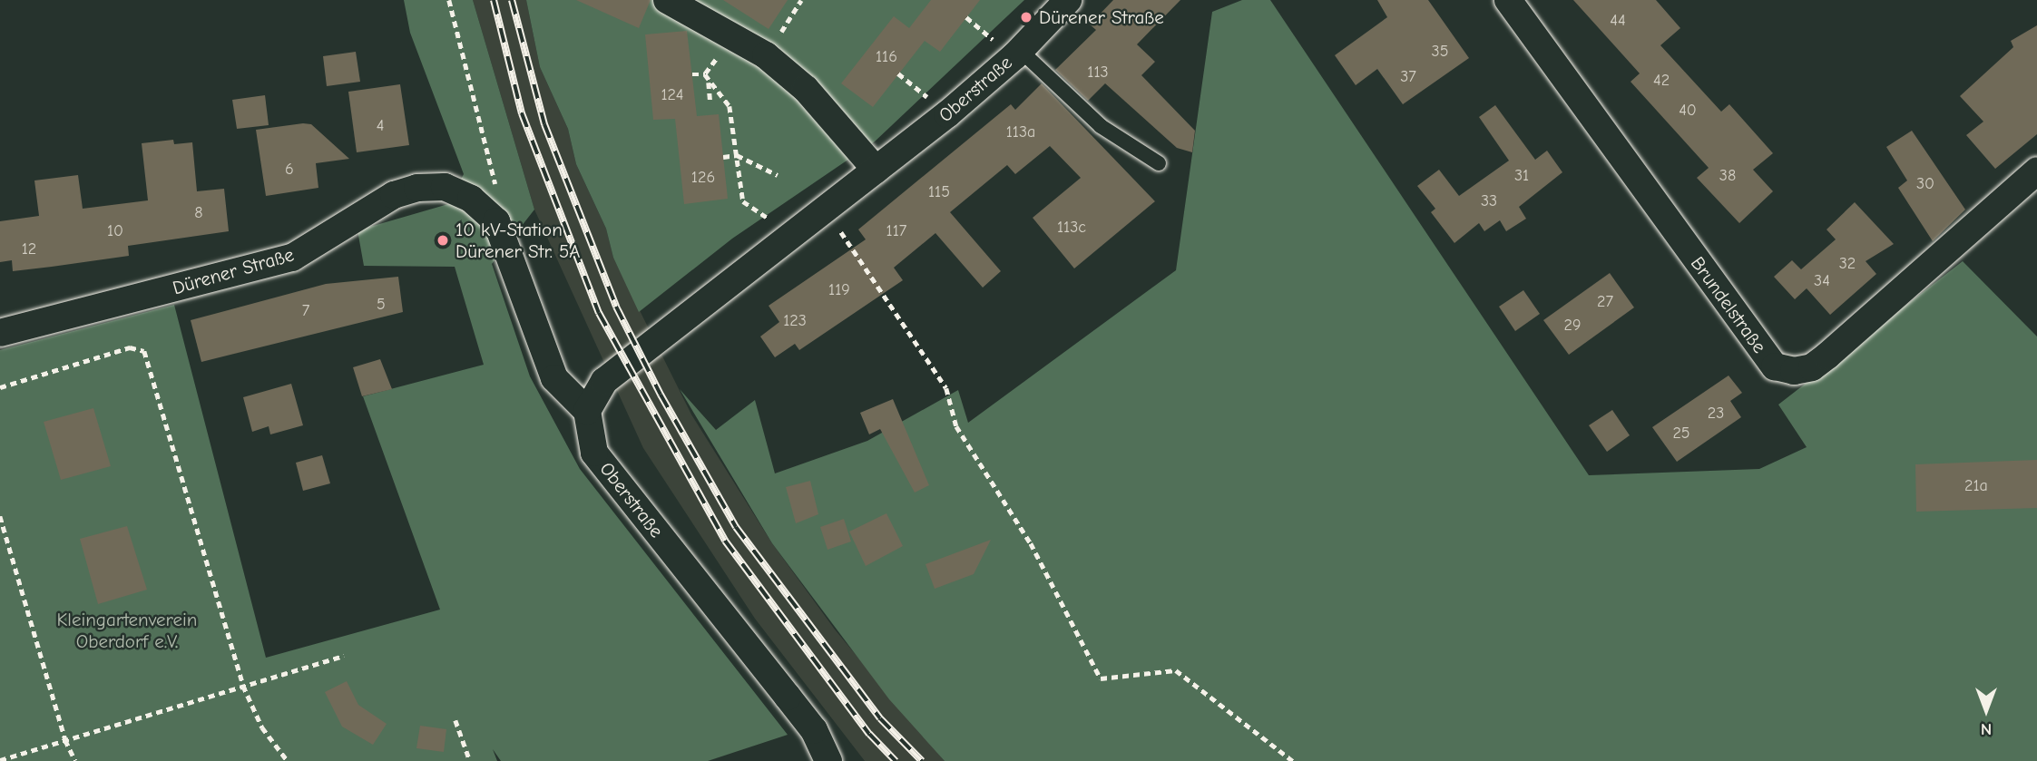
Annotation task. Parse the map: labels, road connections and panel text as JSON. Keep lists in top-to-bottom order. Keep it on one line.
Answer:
{"streets":{"street":["Oberstraße","Dürener Straße","Brundelstraße"]},"parks":["Kleingartenverein Oberdorf e.V."],"places":["Dürener Straße","10 kV-Station Dürener Str. 5A"],"house_numbers":["44","35","116","113","37","42","124","40","4","113a","6","31","38","126","30","115","33","8","113c","10","117","12","32","34","119","27","5","7","123","29","23","25","21a"],"north":"bottom"}
